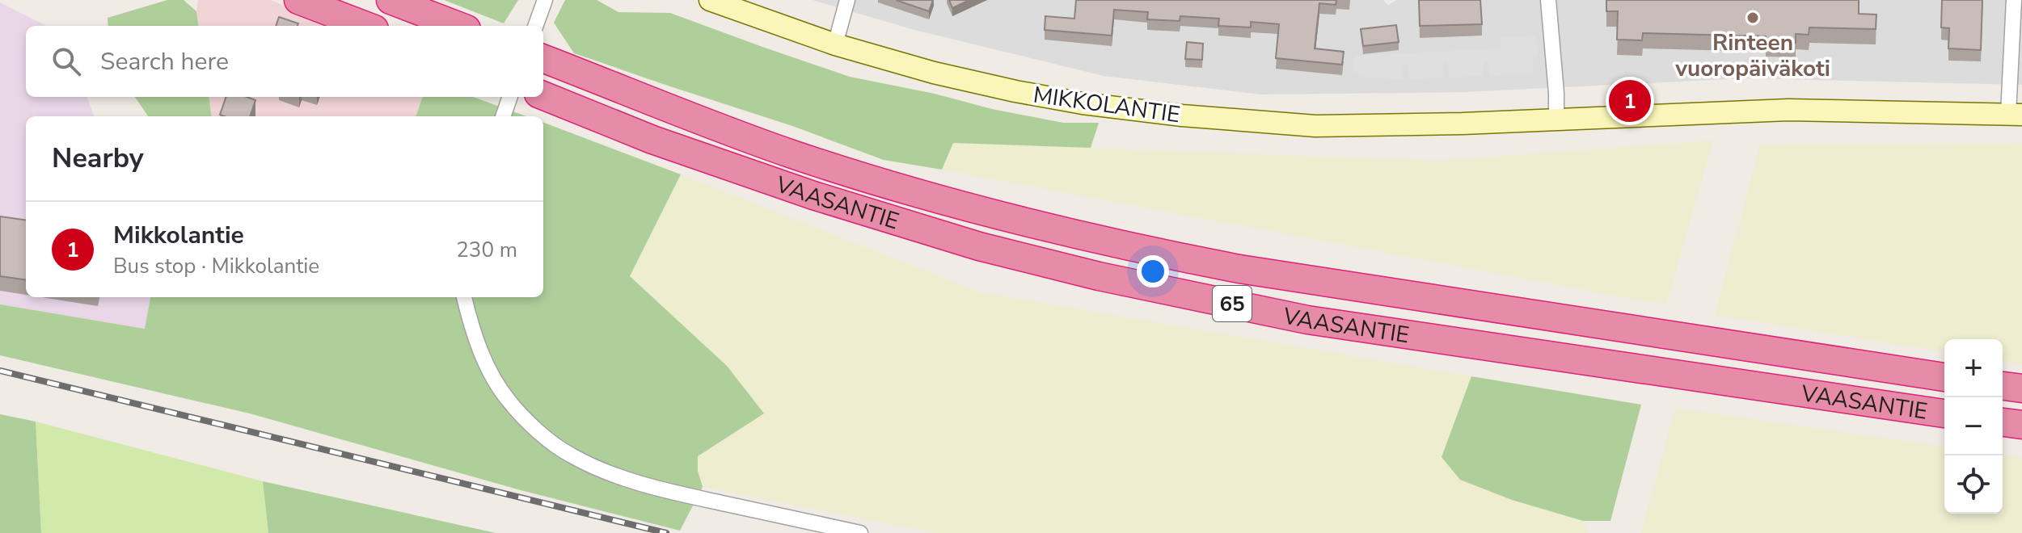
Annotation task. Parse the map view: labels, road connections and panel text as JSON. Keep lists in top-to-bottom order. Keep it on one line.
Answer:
{"streets":{"highway":["VAASANTIE","65"],"main road":["MIKKOLANTIE"]},"places":["Rinteen vuoropäiväkoti"],"page":{"search":"Search here","pins":"1","heading":"Nearby","list":[{"mark":"1","name":"Mikkolantie","note":"Bus stop · Mikkolantie","value":"230 m"}],"map_buttons":["+","−"]}}
